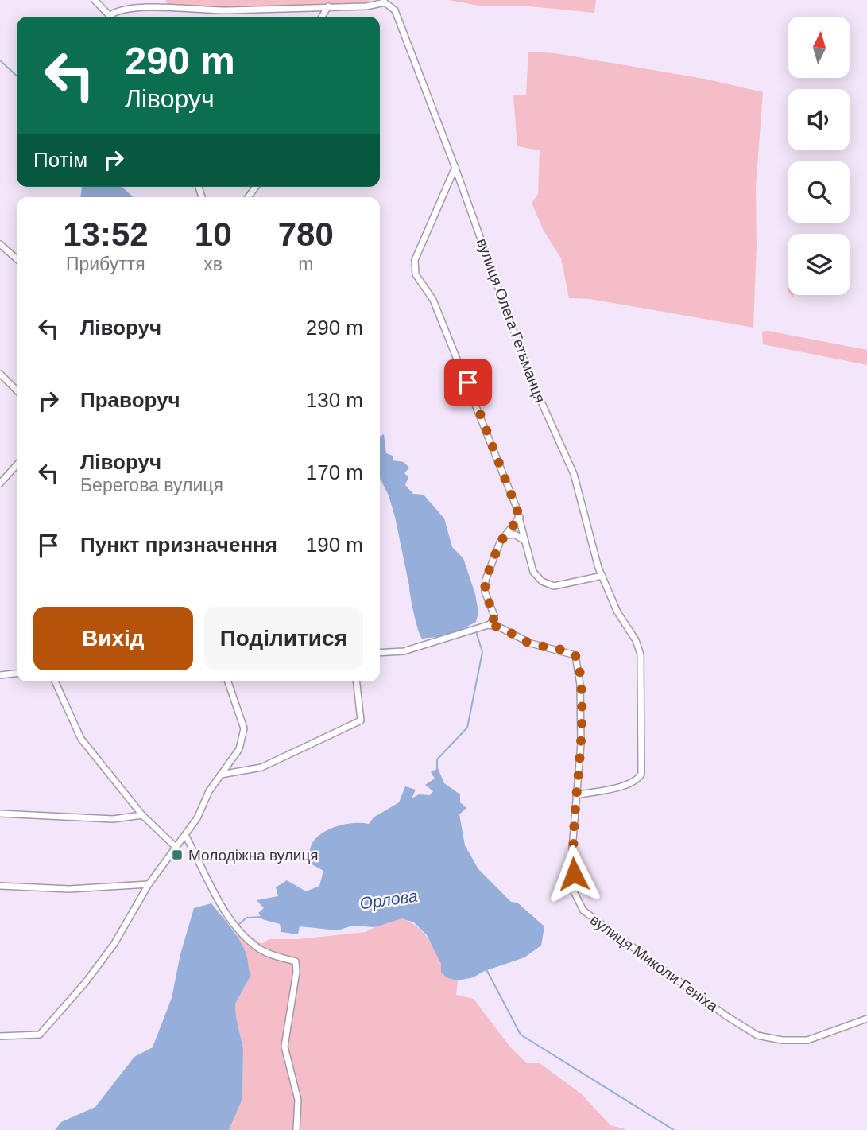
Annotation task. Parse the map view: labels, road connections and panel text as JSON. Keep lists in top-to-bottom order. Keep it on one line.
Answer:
{"streets":{"street":["вулиця Олега Гетьманця","вулиця Миколи Геніха"]},"crossings":[["вулиця Олега Гетьманця","вулиця Миколи Геніха"]],"water":["Орлова"],"places":{"transit":["Молодіжна вулиця"]},"north":"top","page":{"turn":["290 m","Ліворуч"],"then":"Потім","eta":["13:52","Прибуття","10","хв","780","m"],"list":[{"name":"Ліворуч","value":"290 m"},{"name":"Праворуч","value":"130 m"},{"name":"Ліворуч","note":"Берегова вулиця","value":"170 m"},{"name":"Пункт призначення","value":"190 m"}],"buttons":["Вихід","Поділитися"]}}
